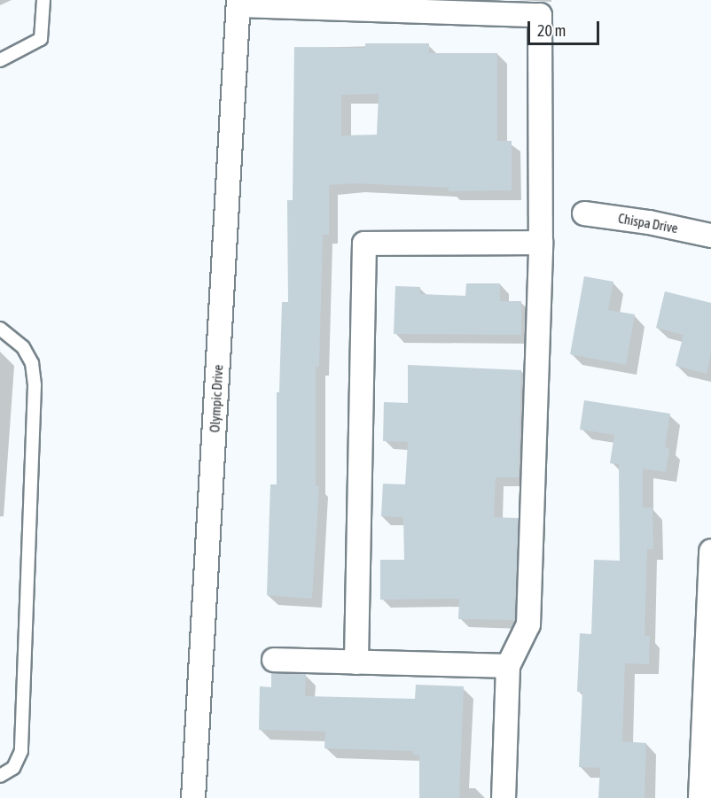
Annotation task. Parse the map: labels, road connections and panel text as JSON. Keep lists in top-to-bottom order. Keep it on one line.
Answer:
{"streets":{"street":["Chispa Drive","Olympic Drive"]},"scale_bar":"20 m"}
